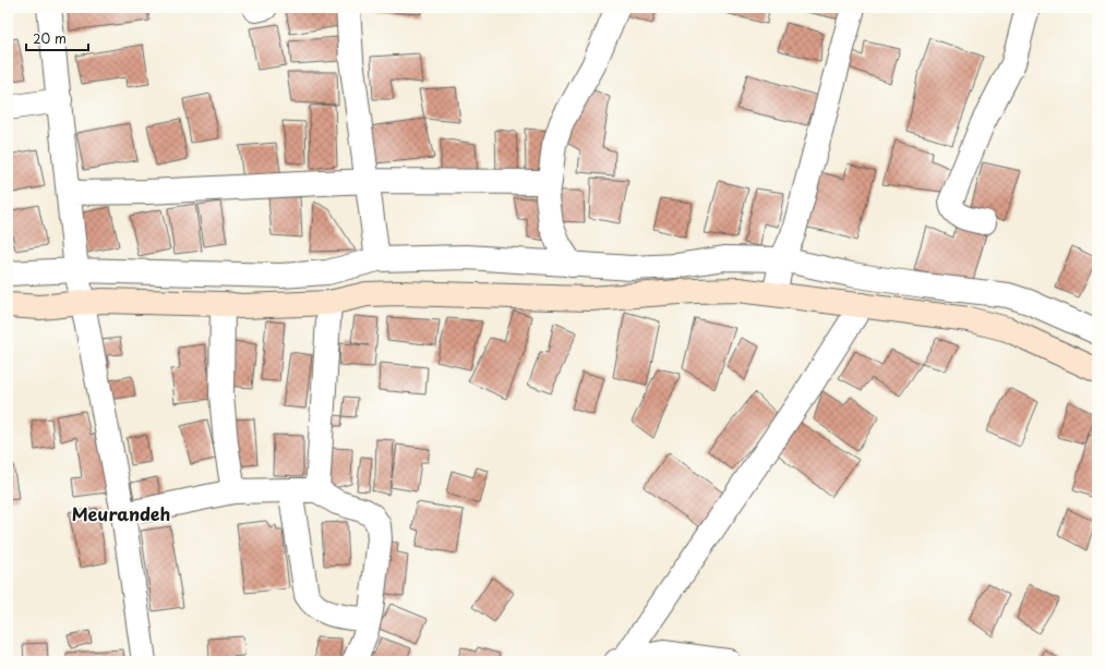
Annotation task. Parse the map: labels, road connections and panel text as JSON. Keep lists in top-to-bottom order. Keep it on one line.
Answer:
{"districts":["Meurandeh"],"scale_bar":"20 m"}
